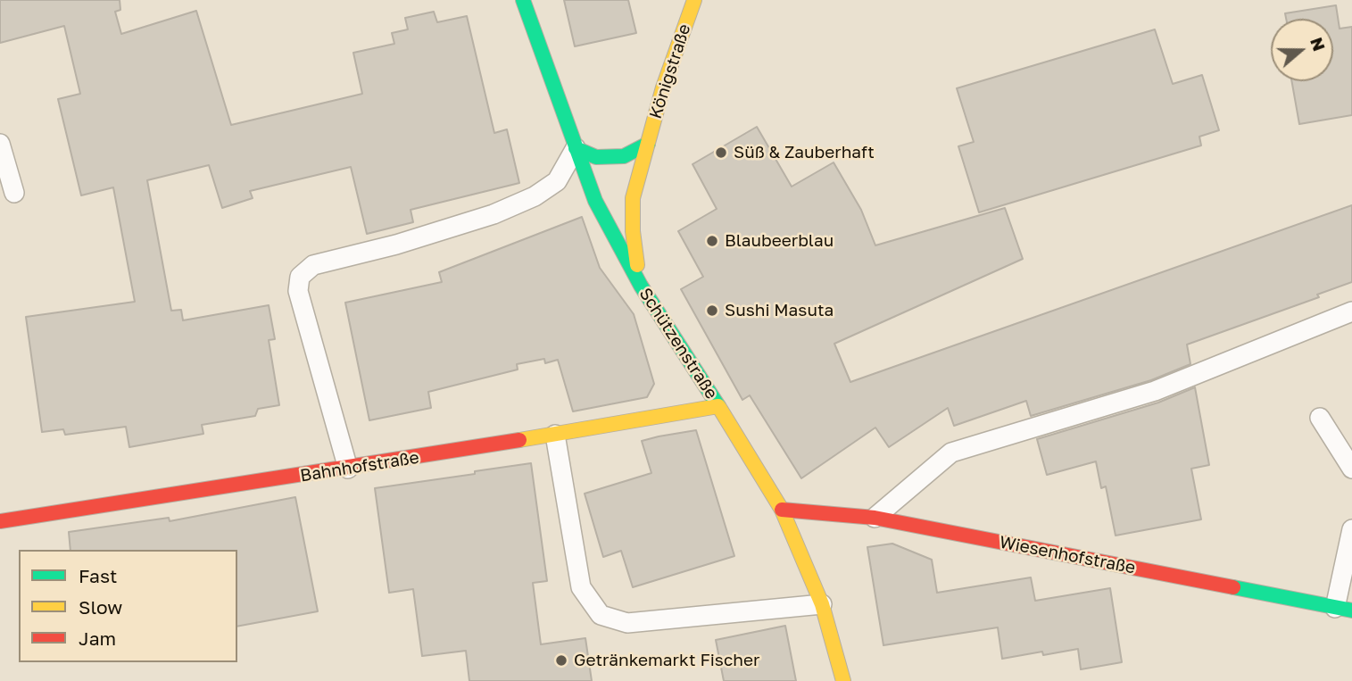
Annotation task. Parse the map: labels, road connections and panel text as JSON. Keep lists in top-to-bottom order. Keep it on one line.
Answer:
{"streets":{"street":["Königstraße","Schützenstraße","Bahnhofstraße","Wiesenhofstraße"]},"crossings":[["Königstraße","Schützenstraße"],["Schützenstraße","Bahnhofstraße"],["Schützenstraße","Wiesenhofstraße"]],"places":["Süß & Zauberhaft","Blaubeerblau","Sushi Masuta","Getränkemarkt Fischer"],"legend":["Fast","Slow","Jam"],"north":"right"}
